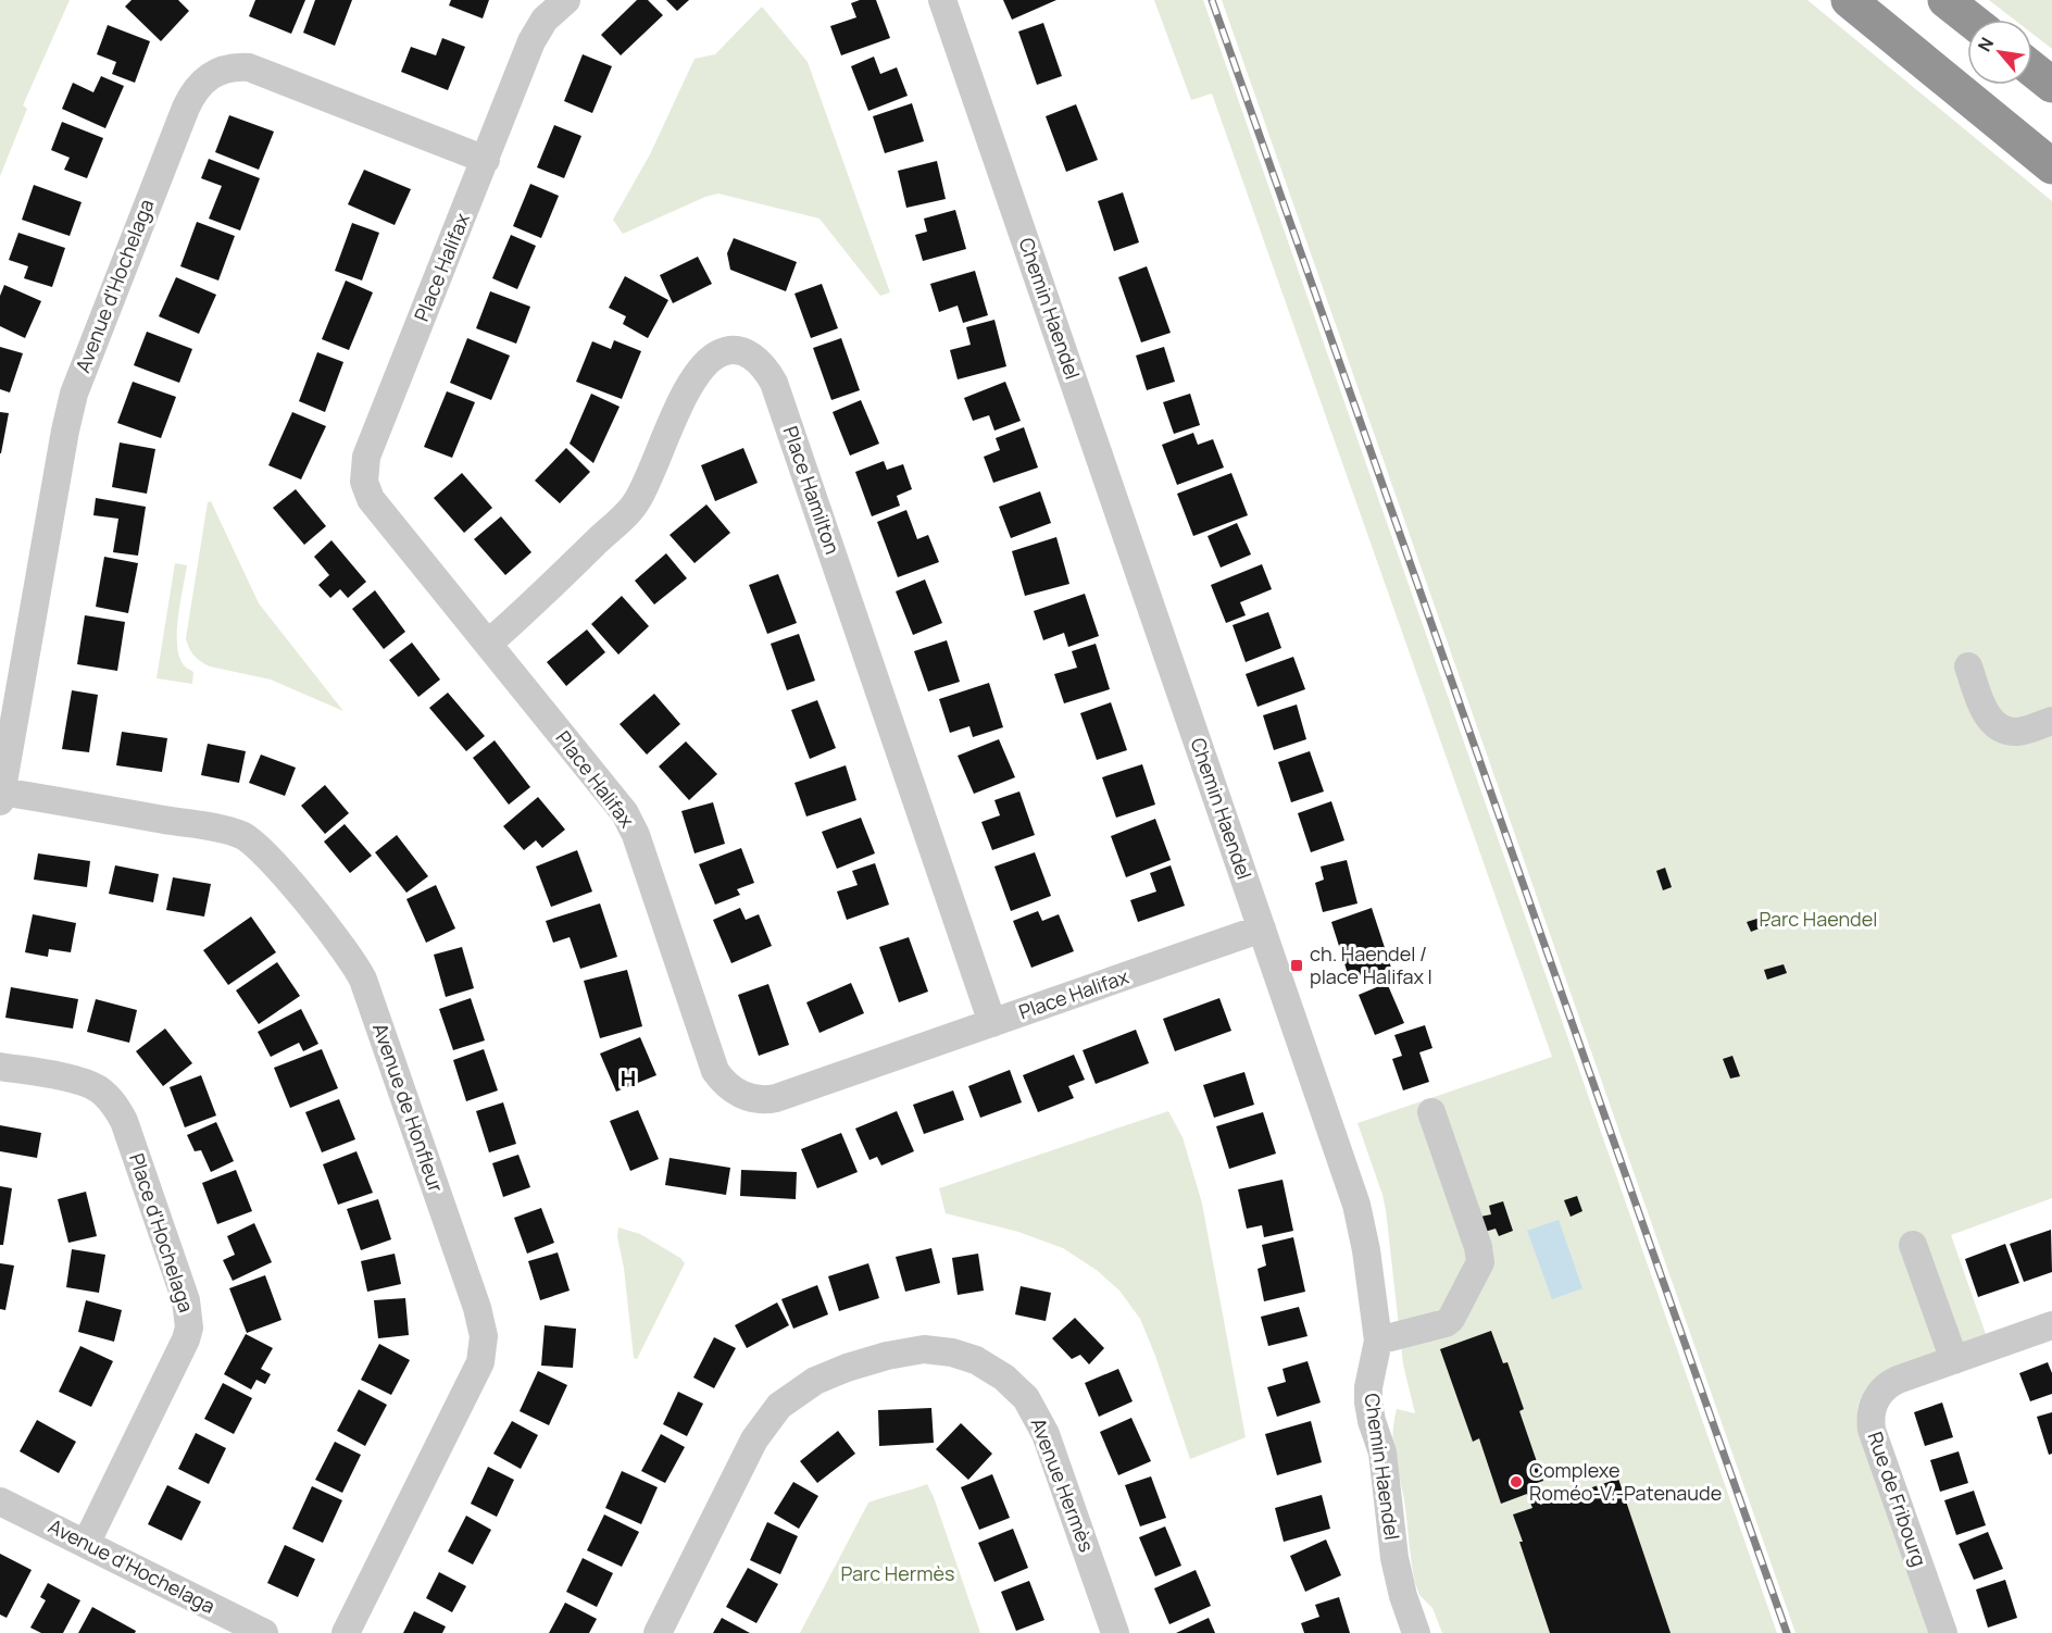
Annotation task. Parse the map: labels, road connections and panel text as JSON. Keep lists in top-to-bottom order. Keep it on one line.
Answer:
{"streets":{"street":["Place Halifax","Avenue d'Hochelaga","Chemin Haendel","Place Hamilton","Avenue de Honfleur","Place d'Hochelaga","Avenue Hermès","Rue de Fribourg"]},"crossings":[["Place Halifax","Avenue d'Hochelaga"],["Place Halifax","Chemin Haendel"],["Place Halifax","Place Hamilton"],["Avenue d'Hochelaga","Avenue de Honfleur"],["Avenue d'Hochelaga","Place d'Hochelaga"]],"districts":["H"],"parks":["Parc Haendel","Parc Hermès"],"places":{"transit":["ch. Haendel / place Halifax I"],"other":["Complexe Roméo-V.-Patenaude"]},"north":"top left"}
